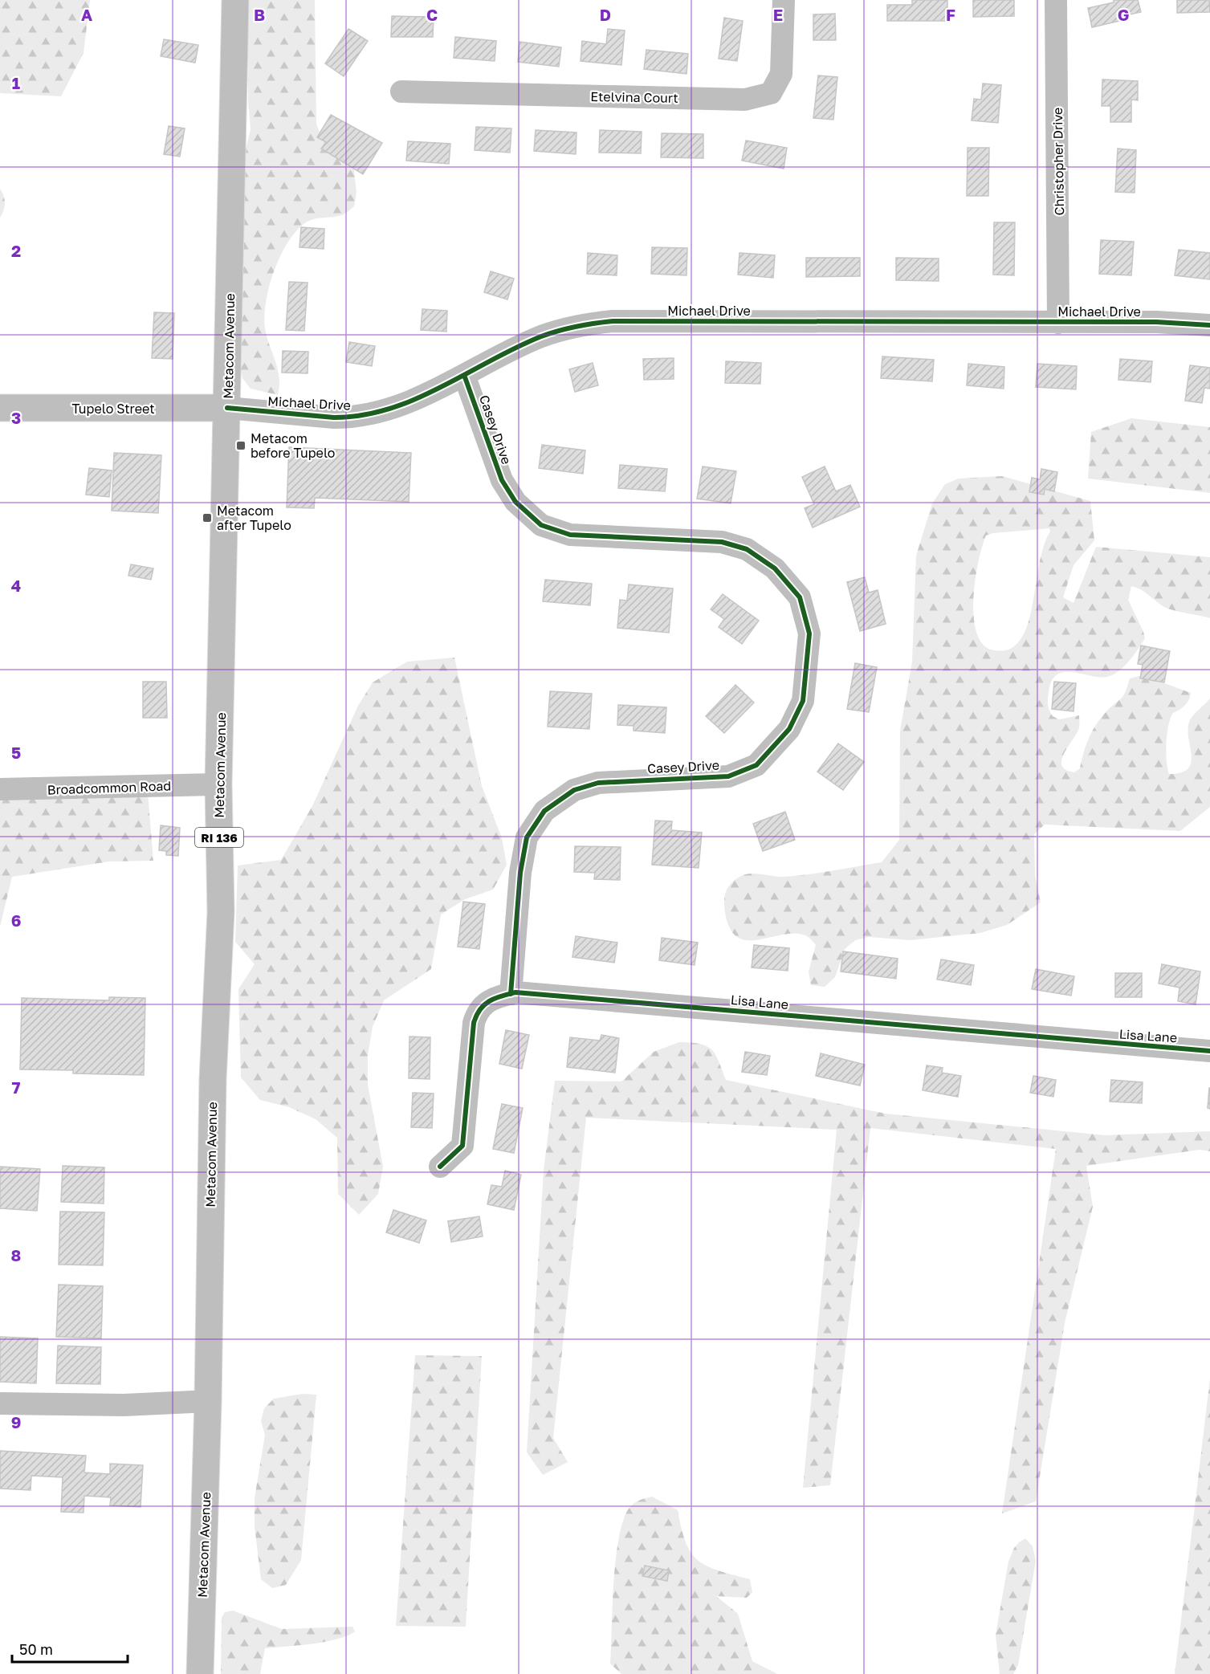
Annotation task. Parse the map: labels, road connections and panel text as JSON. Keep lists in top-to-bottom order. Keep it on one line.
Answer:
{"streets":{"main road":["Metacom Avenue","Tupelo Street","RI 136"],"street":["Etelvina Court","Christopher Drive","Michael Drive","Casey Drive","Broadcommon Road","Lisa Lane"]},"crossings":[["Christopher Drive","Michael Drive"],["Michael Drive","Metacom Avenue"],["Michael Drive","Tupelo Street"],["Michael Drive","Casey Drive"],["Metacom Avenue","Tupelo Street"],["Metacom Avenue","Broadcommon Road"],["Casey Drive","Lisa Lane"]],"places":{"transit":["Metacom before Tupelo","Metacom after Tupelo"]},"scale_bar":"50 m","grid":{"columns":["A","B","C","D","E","F","G"],"rows":["1","2","3","4","5","6","7","8","9"]}}
